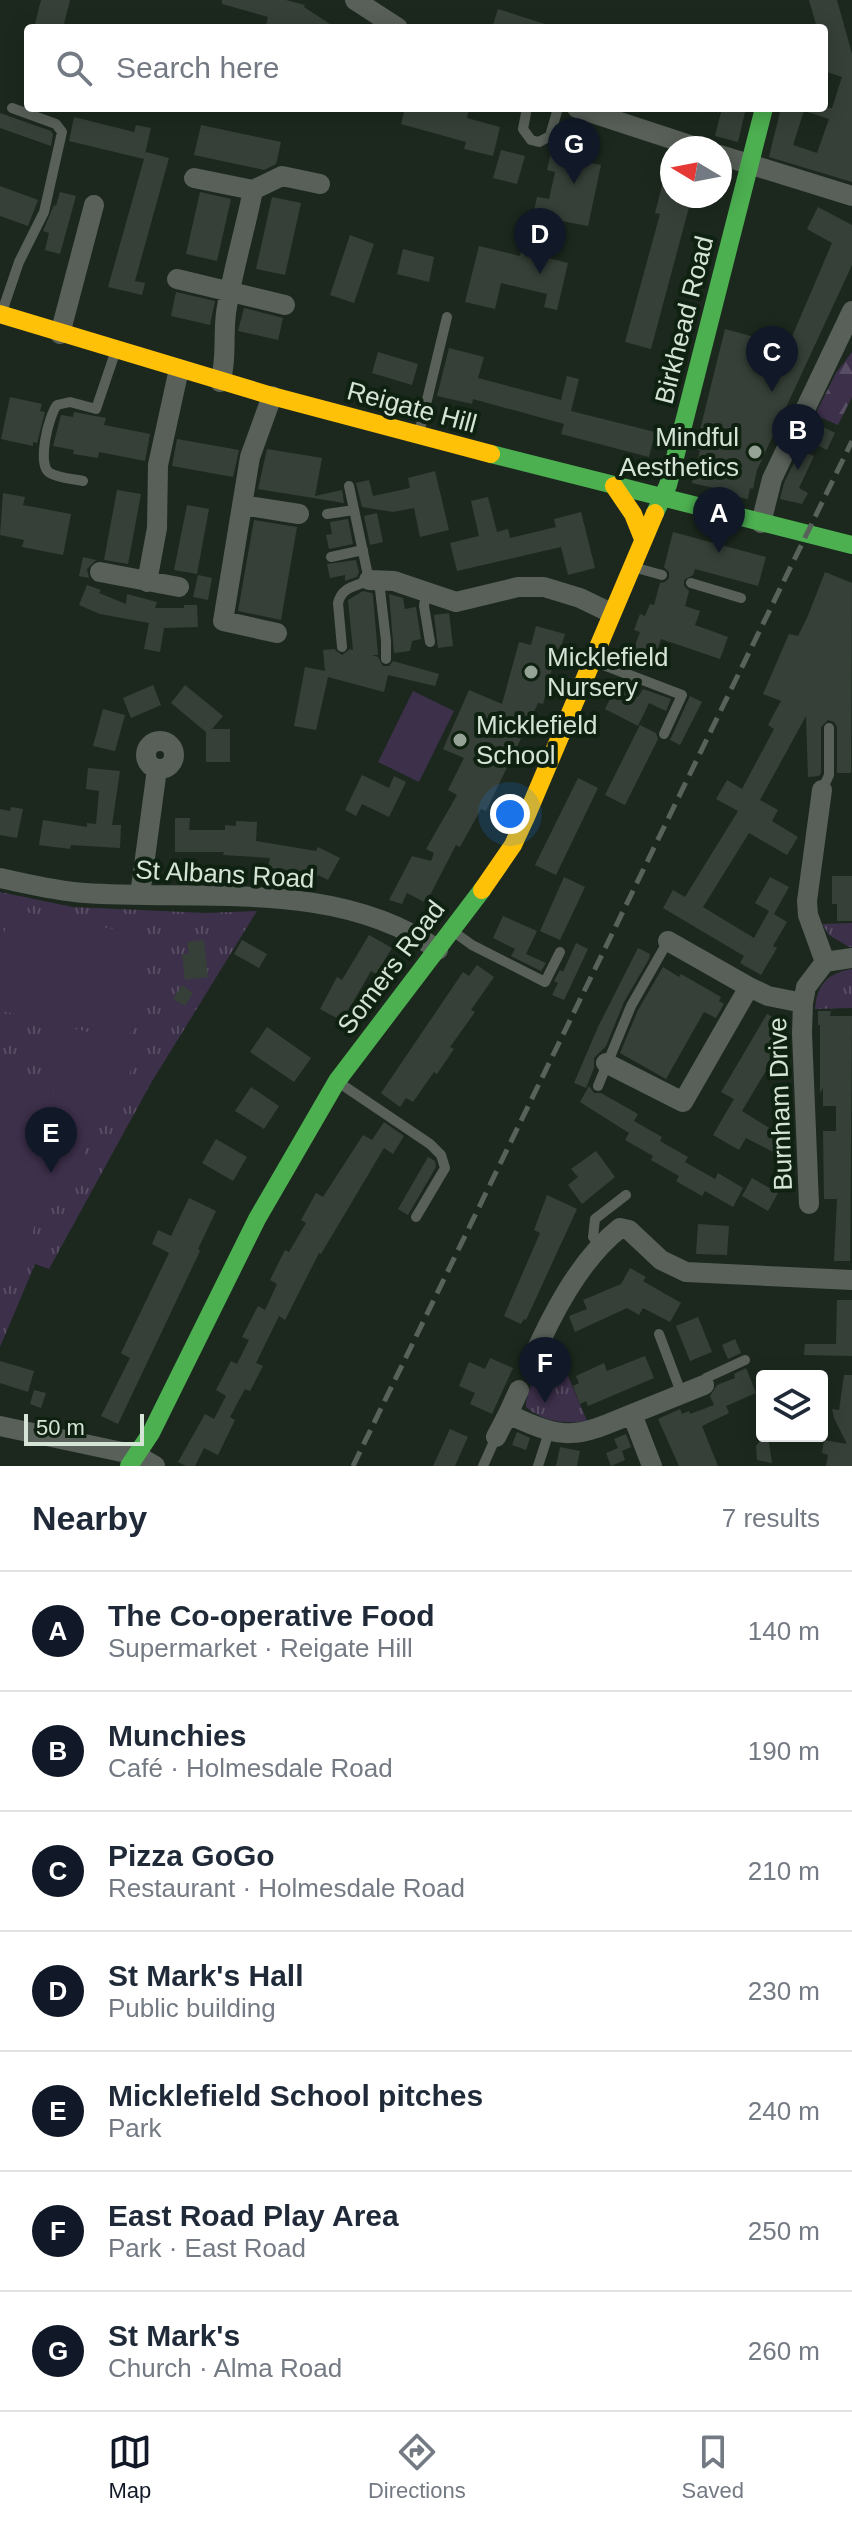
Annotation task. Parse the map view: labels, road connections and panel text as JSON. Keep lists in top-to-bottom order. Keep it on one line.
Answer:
{"streets":{"street":["Birkhead Road","Reigate Hill","St Albans Road","Somers Road","Burnham Drive"]},"crossings":[["Birkhead Road","Reigate Hill"],["Birkhead Road","Somers Road"],["Reigate Hill","Somers Road"],["St Albans Road","Somers Road"]],"places":["Mindful Aesthetics","Micklefield Nursery","Micklefield School"],"scale_bar":"50 m","north":"left","page":{"search":"Search here","pins":["G","D","C","B","A","E","F"],"scale":"50 m","heading":["Nearby","7 results"],"list":[{"mark":"A","name":"The Co-operative Food","note":"Supermarket · Reigate Hill","value":"140 m"},{"mark":"B","name":"Munchies","note":"Café · Holmesdale Road","value":"190 m"},{"mark":"C","name":"Pizza GoGo","note":"Restaurant · Holmesdale Road","value":"210 m"},{"mark":"D","name":"St Mark's Hall","note":"Public building","value":"230 m"},{"mark":"E","name":"Micklefield School pitches","note":"Park","value":"240 m"},{"mark":"F","name":"East Road Play Area","note":"Park · East Road","value":"250 m"},{"mark":"G","name":"St Mark's","note":"Church · Alma Road","value":"260 m"}],"nav":["Map","Directions","Saved"]}}
